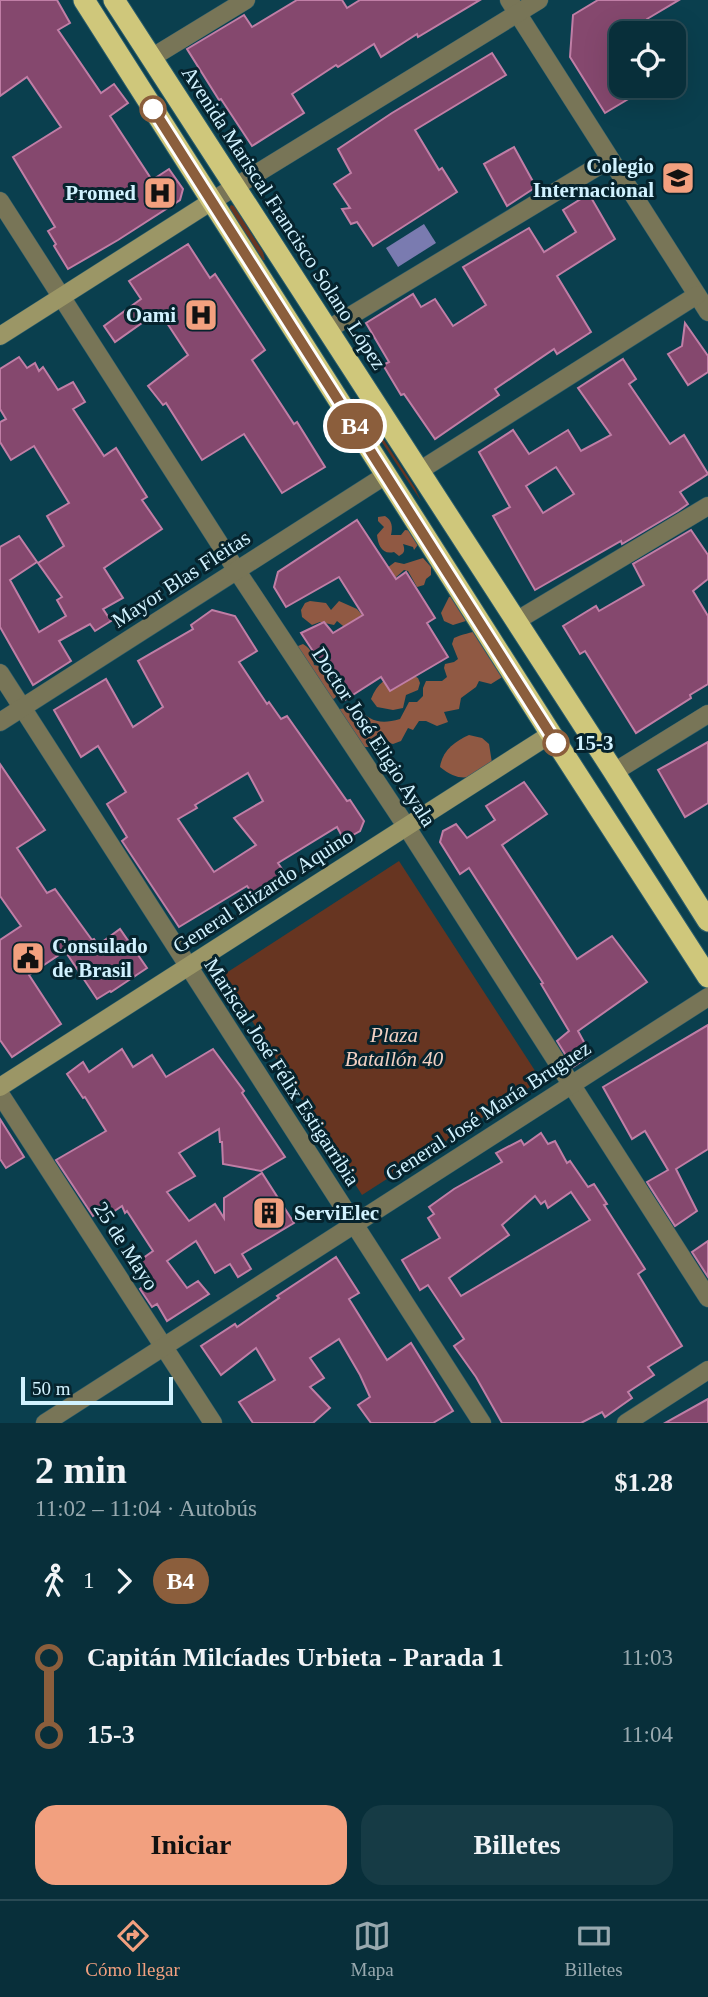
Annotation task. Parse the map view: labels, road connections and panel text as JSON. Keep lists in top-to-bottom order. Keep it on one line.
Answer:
{"streets":{"highway":["Avenida Mariscal Francisco Solano López"],"main road":["General Elizardo Aquino"],"street":["Mayor Blas Fleitas","Doctor José Eligio Ayala","Mariscal José Félix Estigarribia","General José María Bruguez","25 de Mayo"]},"crossings":[["Mayor Blas Fleitas","Doctor José Eligio Ayala"],["Mayor Blas Fleitas","Mariscal José Félix Estigarribia"],["Doctor José Eligio Ayala","General Elizardo Aquino"],["Doctor José Eligio Ayala","General José María Bruguez"],["General Elizardo Aquino","Mariscal José Félix Estigarribia"],["Mariscal José Félix Estigarribia","General José María Bruguez"],["General José María Bruguez","25 de Mayo"]],"parks":["Plaza Batallón 40"],"places":{"school or university":["Colegio Internacional"],"hospital":["Promed","Oami"],"other":["15-3"],"public building":["Consulado de Brasil"],"building":["ServiElec"]},"lines":["bus line B4"],"scale_bar":"50 m","page":{"on_map":"B4","scale":"50 m","heading":["2 min","11:02 – 11:04 · Autobús","$1.28"],"legs":["1","B4"],"list":[{"name":"Capitán Milcíades Urbieta - Parada 1","value":"11:03"},{"name":"15-3","value":"11:04"}],"buttons":["Iniciar","Billetes"],"tabs":["Cómo llegar","Mapa","Billetes"]}}
